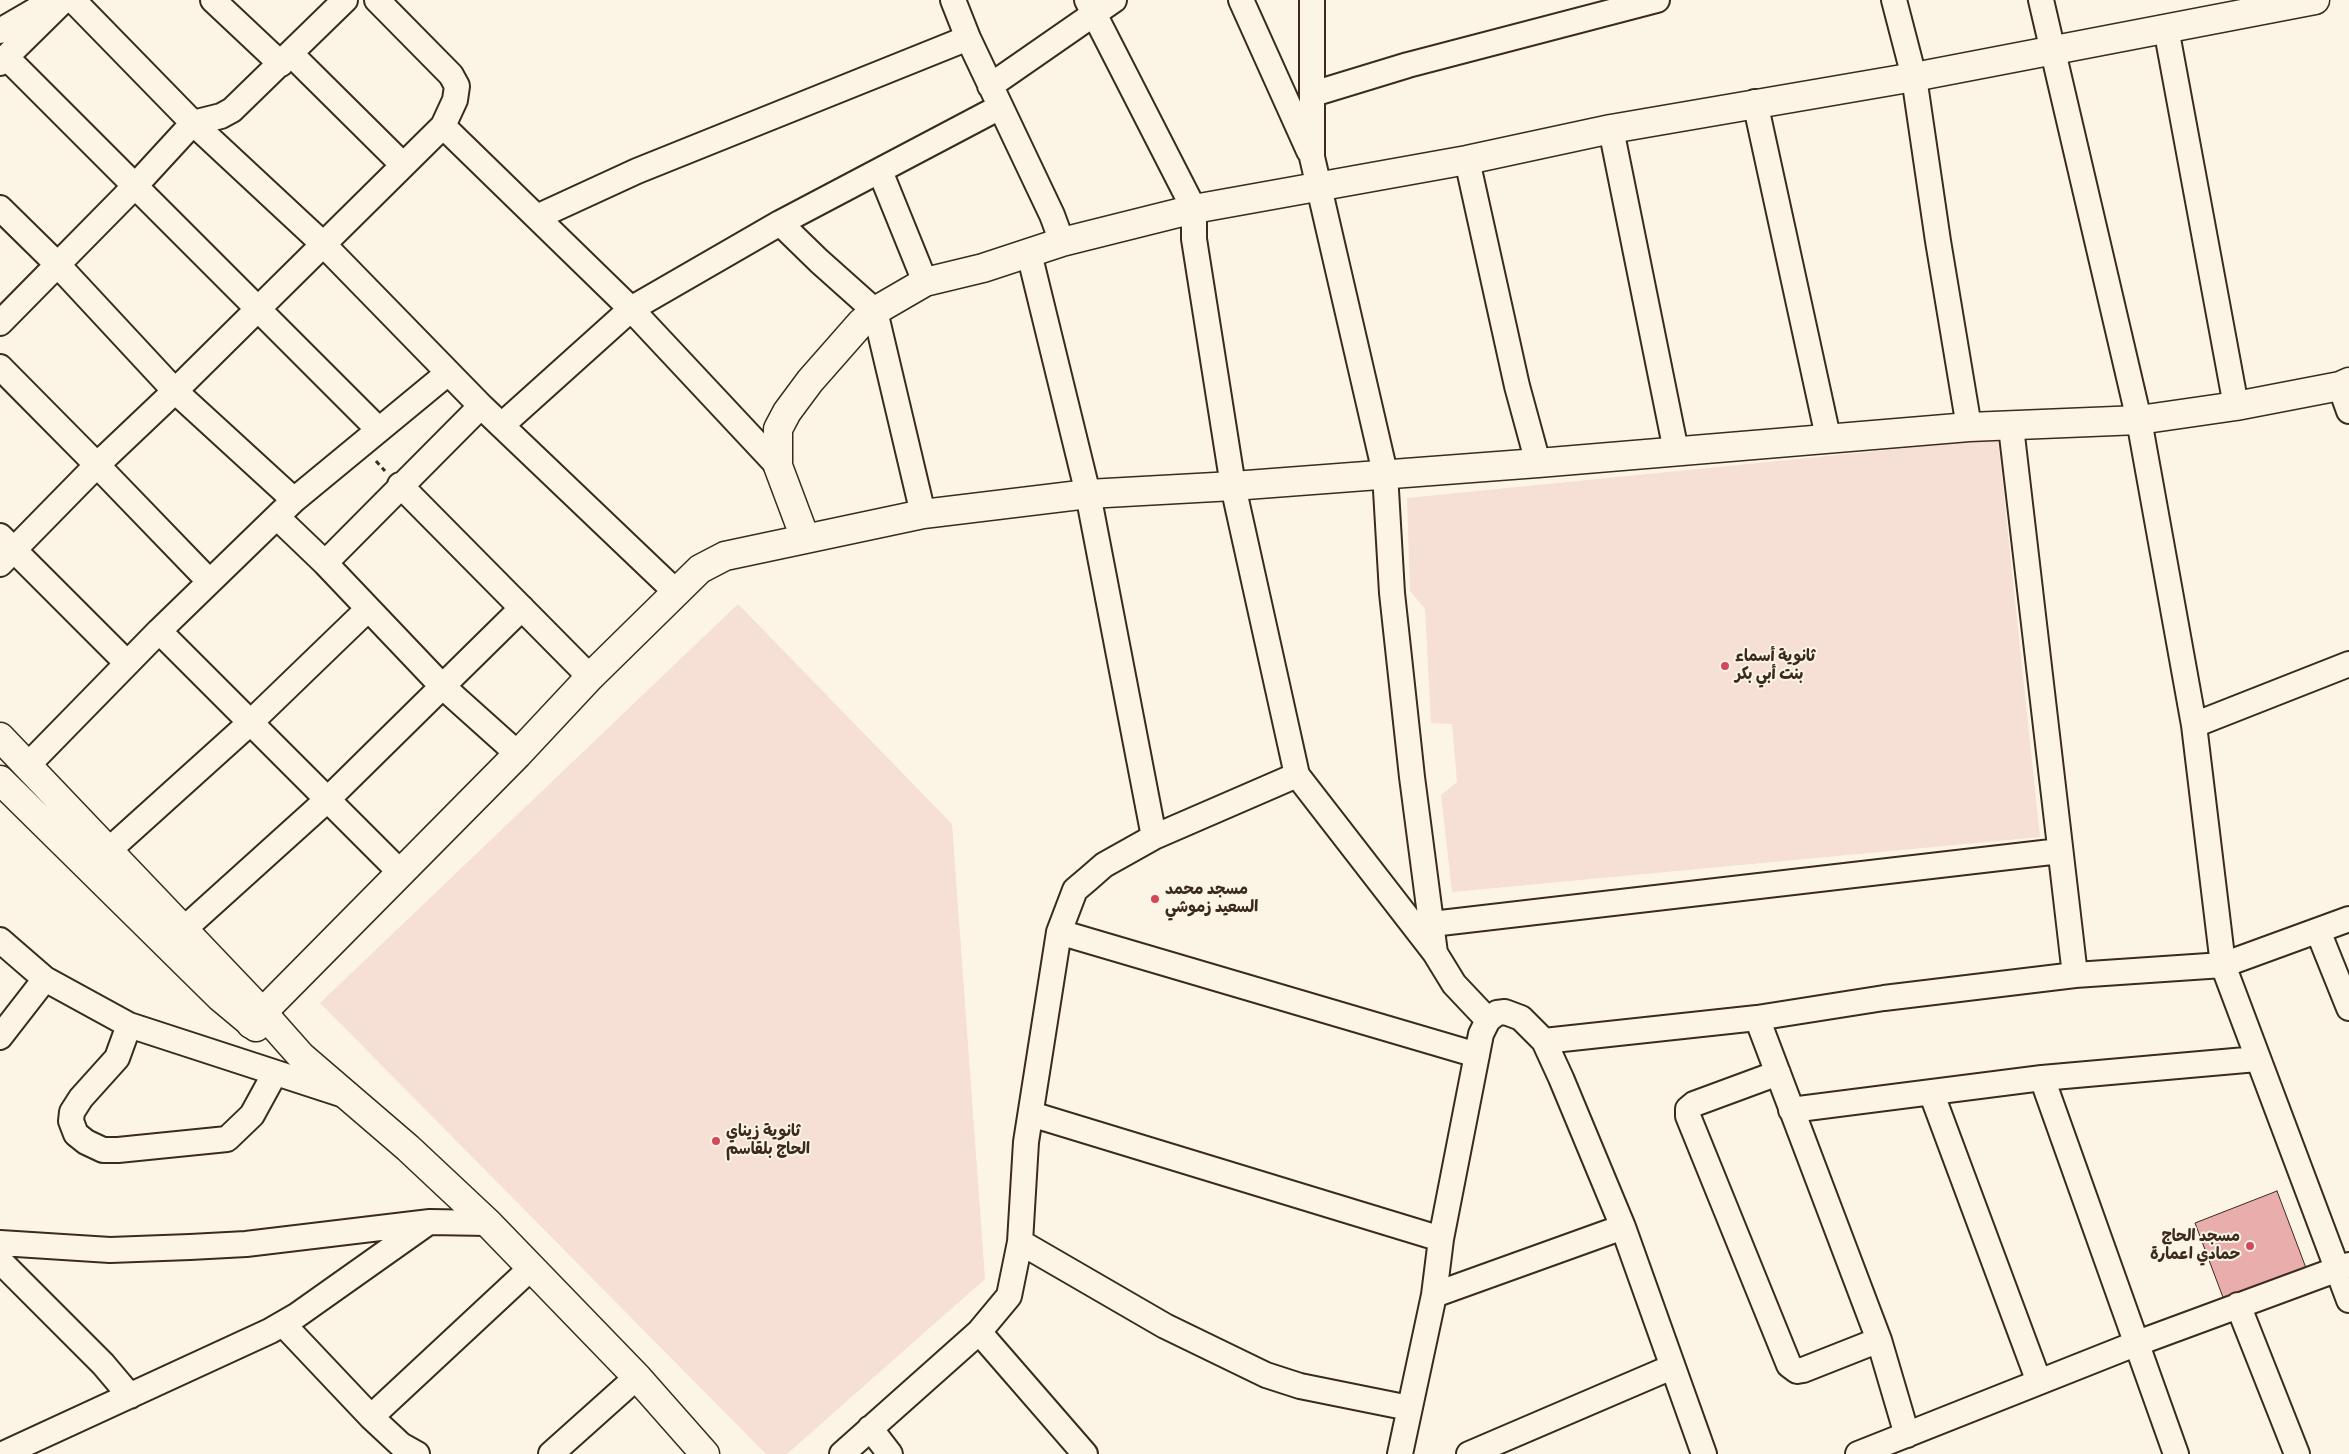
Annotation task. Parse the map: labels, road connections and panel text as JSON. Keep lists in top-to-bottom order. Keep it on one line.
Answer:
{"places":["ثانوية أسماء بنت أبي بكر","مسجد محمد السعيد زموشي","ثانوية زيناي الحاج بلقاسم","مسجد الحاج حمادي اعمارة"]}
